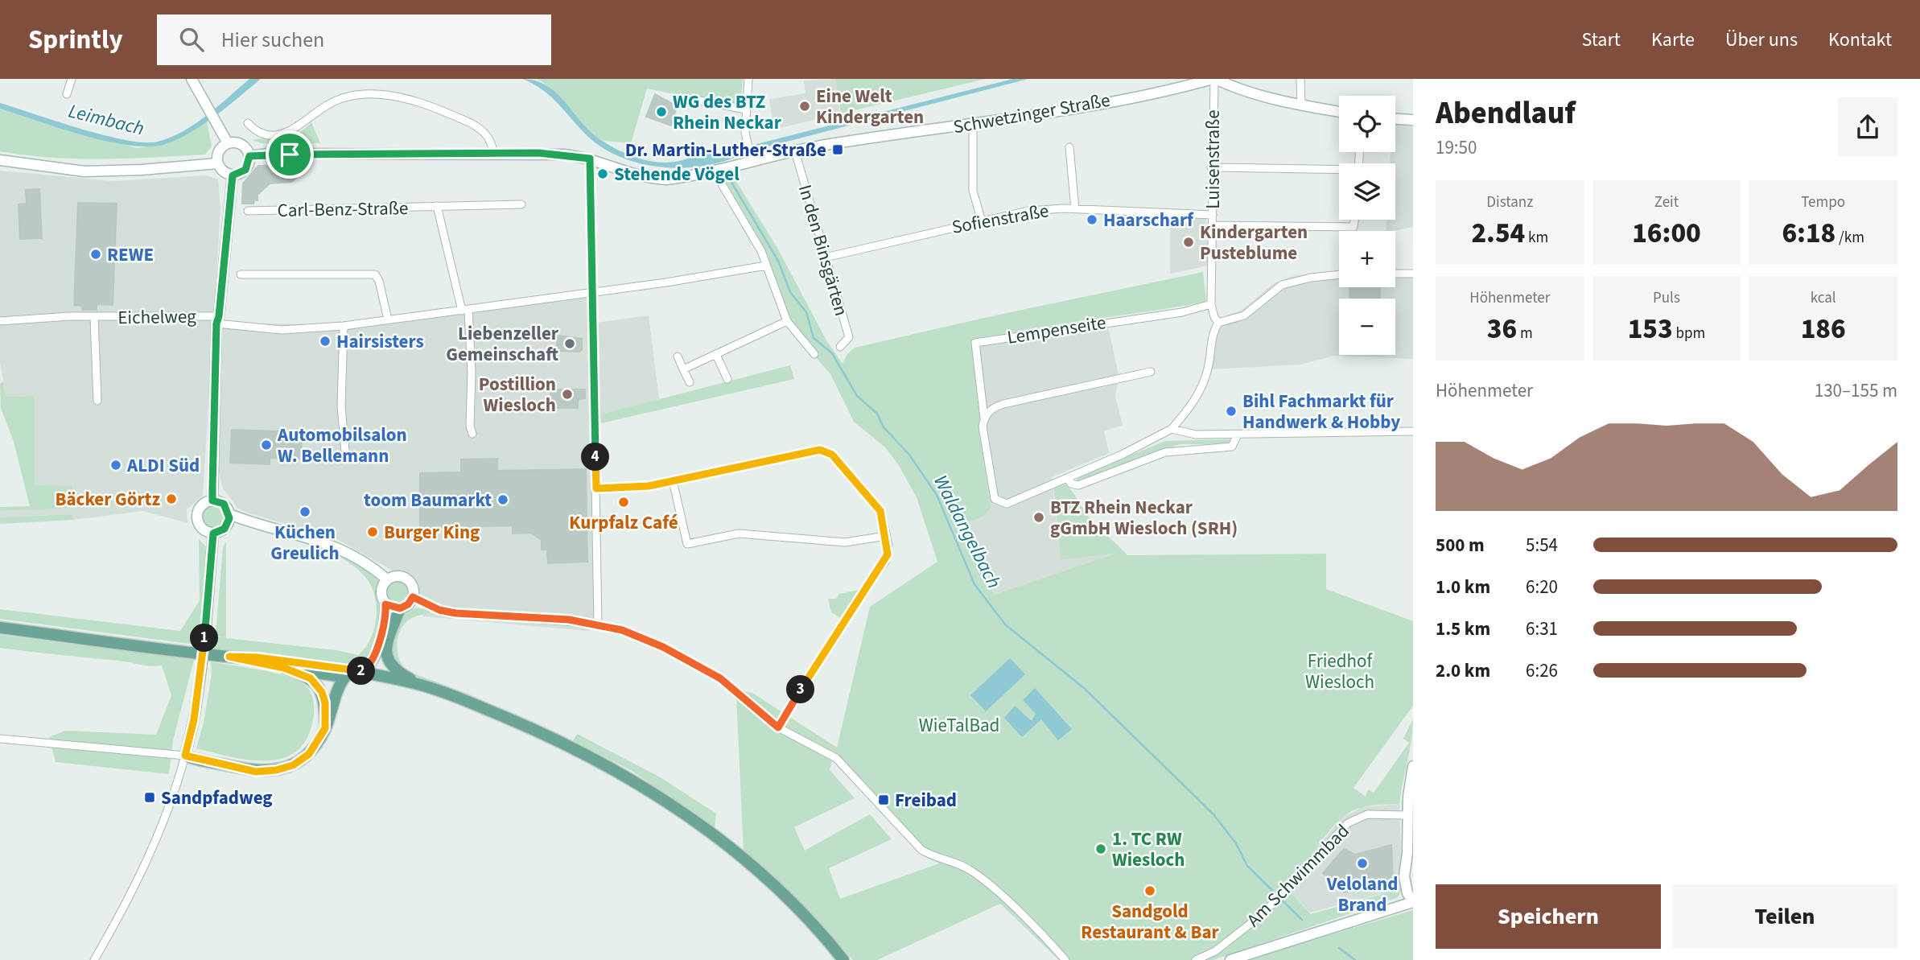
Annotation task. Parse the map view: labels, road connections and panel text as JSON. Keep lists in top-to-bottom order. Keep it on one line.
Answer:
{"streets":{"street":["Schwetzinger Straße","Luisenstraße","Carl-Benz-Straße","Sofienstraße","In den Binsgärten","Eichelweg","Lempenseite","Am Schwimmbad"]},"crossings":[["Schwetzinger Straße","Luisenstraße"],["Schwetzinger Straße","In den Binsgärten"],["Luisenstraße","Sofienstraße"],["Luisenstraße","Lempenseite"],["Sofienstraße","In den Binsgärten"]],"water":["Leimbach","Waldangelbach"],"parks":["Friedhof Wiesloch","WieTalBad"],"places":{"other":["Eine Welt Kindergarten","WG des BTZ Rhein Neckar","Stehende Vögel","Haarscharf","Kindergarten Pusteblume","REWE","Hairsisters","Liebenzeller Gemeinschaft","Postillion Wiesloch","Bihl Fachmarkt für Handwerk & Hobby","Automobilsalon W. Bellemann","ALDI Süd","Bäcker Görtz","toom Baumarkt","Kurpfalz Café","Küchen Greulich","BTZ Rhein Neckar gGmbH Wiesloch (SRH)","Burger King","1. TC RW Wiesloch","Veloland Brand","Sandgold Restaurant & Bar"],"transit":["Dr. Martin-Luther-Straße","Sandpfadweg","Freibad"]},"page":{"header":"Sprintly","search":"Hier suchen","nav":["Start","Karte","Über uns","Kontakt"],"heading":["Abendlauf","19:50"],"map_buttons":["+","−"],"stats":[["Distanz","2.54 km"],["Zeit","16:00"],["Tempo","6:18 /km"],["Höhenmeter","36 m"],["Puls","153 bpm"],["kcal","186"]],"chart":["Höhenmeter","130–155 m"],"pins":["4","1","2","3"],"list":[{"name":"500 m","note":"5:54"},{"name":"1.0 km","note":"6:20"},{"name":"1.5 km","note":"6:31"},{"name":"2.0 km","note":"6:26"}],"buttons":["Speichern","Teilen"]}}
